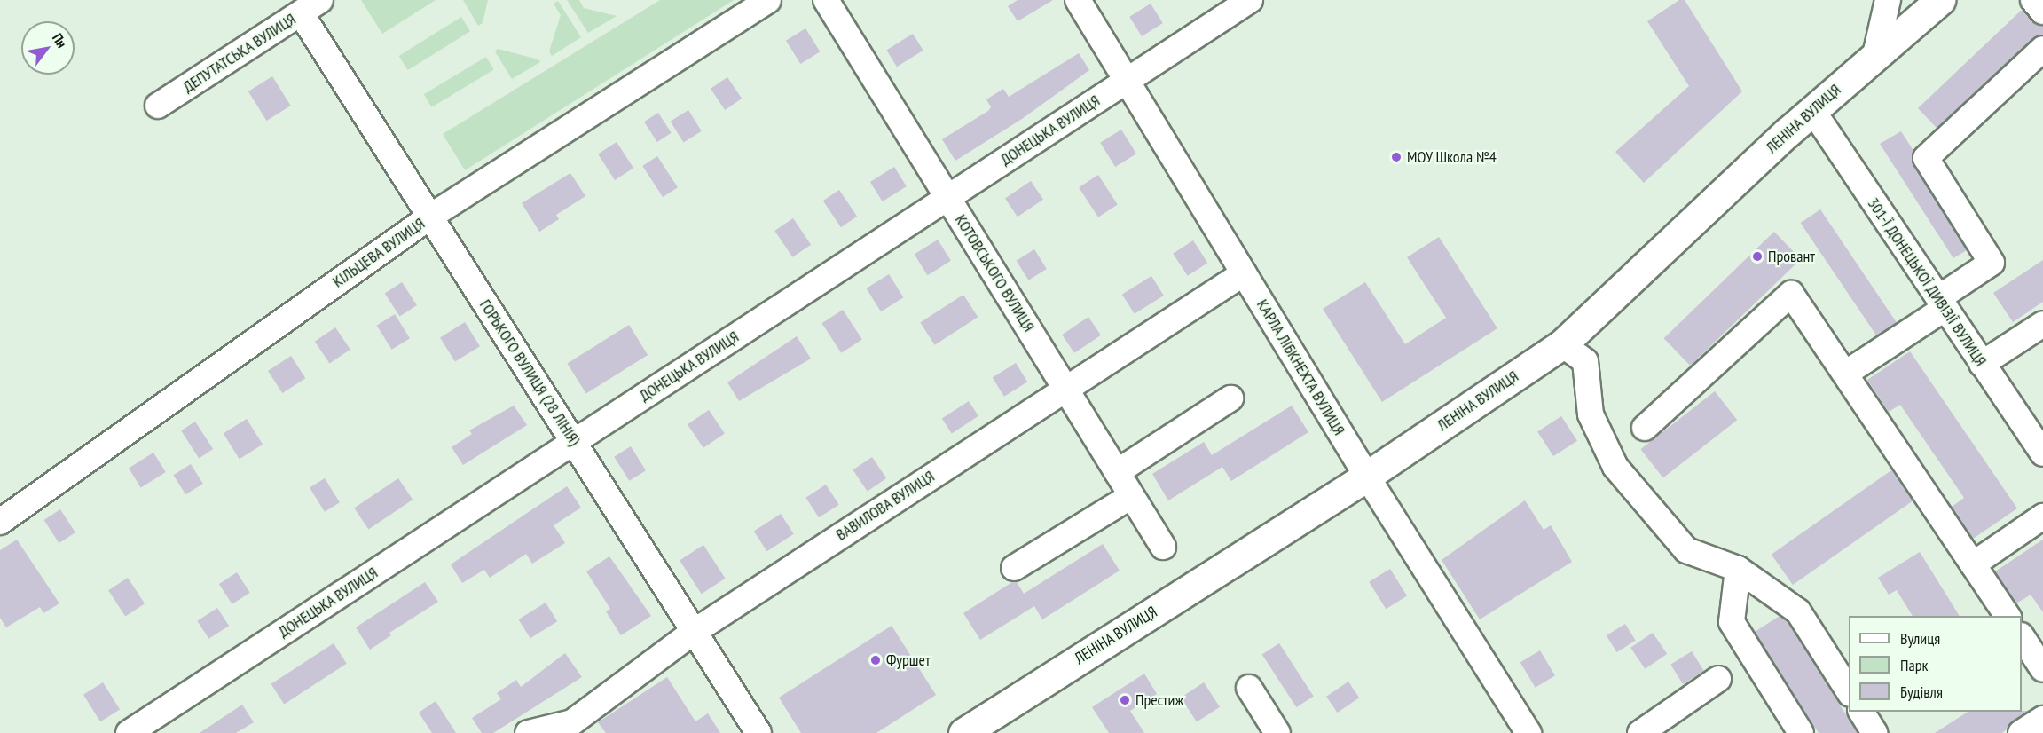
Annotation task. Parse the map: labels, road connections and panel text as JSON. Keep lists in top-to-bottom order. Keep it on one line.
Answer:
{"streets":{"main road":["ЛЕНІНА ВУЛИЦЯ"],"street":["ДЕПУТАТСЬКА ВУЛИЦЯ","ДОНЕЦЬКА ВУЛИЦЯ","КІЛЬЦЕВА ВУЛИЦЯ","КОТОВСЬКОГО ВУЛИЦЯ","301-Ї ДОНЕЦЬКОЇ ДИВІЗІЇ ВУЛИЦЯ","КАРЛА ЛІБКНЕХТА ВУЛИЦЯ","ГОРЬКОГО ВУЛИЦЯ (28 ЛIНIЯ)","ВАВИЛОВА ВУЛИЦЯ"]},"crossings":[["ДЕПУТАТСЬКА ВУЛИЦЯ","ГОРЬКОГО ВУЛИЦЯ (28 ЛIНIЯ)"],["ЛЕНІНА ВУЛИЦЯ","301-Ї ДОНЕЦЬКОЇ ДИВІЗІЇ ВУЛИЦЯ"],["ЛЕНІНА ВУЛИЦЯ","КАРЛА ЛІБКНЕХТА ВУЛИЦЯ"],["ДОНЕЦЬКА ВУЛИЦЯ","КОТОВСЬКОГО ВУЛИЦЯ"],["ДОНЕЦЬКА ВУЛИЦЯ","КАРЛА ЛІБКНЕХТА ВУЛИЦЯ"],["ДОНЕЦЬКА ВУЛИЦЯ","ГОРЬКОГО ВУЛИЦЯ (28 ЛIНIЯ)"],["КІЛЬЦЕВА ВУЛИЦЯ","ГОРЬКОГО ВУЛИЦЯ (28 ЛIНIЯ)"],["КОТОВСЬКОГО ВУЛИЦЯ","ВАВИЛОВА ВУЛИЦЯ"],["КАРЛА ЛІБКНЕХТА ВУЛИЦЯ","ВАВИЛОВА ВУЛИЦЯ"],["ГОРЬКОГО ВУЛИЦЯ (28 ЛIНIЯ)","ВАВИЛОВА ВУЛИЦЯ"]],"places":["МОУ Школа №4","Провант","Фуршет","Престиж"],"legend":["Вулиця","Парк","Будівля"],"north":"top right"}
